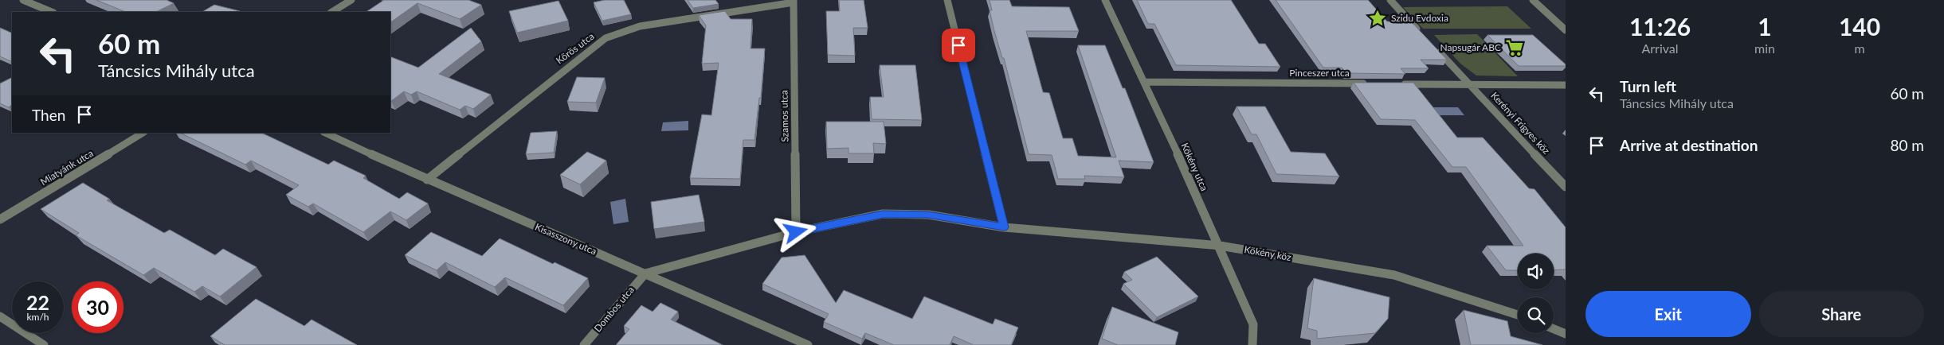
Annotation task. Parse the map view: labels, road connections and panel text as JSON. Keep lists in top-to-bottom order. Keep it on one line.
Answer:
{"streets":{"street":["Körös utca","Pinceszer utca","Szamos utca","Kerényi Frigyes köz","Kökény utca","Miatyánk utca","Kisasszony utca","Kökény köz","Dombos utca"]},"crossings":[["Körös utca","Szamos utca"],["Körös utca","Kisasszony utca"],["Pinceszer utca","Kökény utca"],["Szamos utca","Kökény köz"],["Kökény utca","Kökény köz"],["Kisasszony utca","Kökény köz"],["Kisasszony utca","Dombos utca"],["Kökény köz","Dombos utca"]],"places":{"place":["Szidu Evdoxia"],"supermarket":["Napsugár ABC"]},"page":{"eta":["11:26","Arrival","1","min","140","m"],"turn":["60 m","Táncsics Mihály utca"],"list":[{"name":"Turn left","note":"Táncsics Mihály utca","value":"60 m"},{"name":"Arrive at destination","value":"80 m"}],"then":"Then","speed":"22 km/h","limit":"30","buttons":["Exit","Share"]}}
